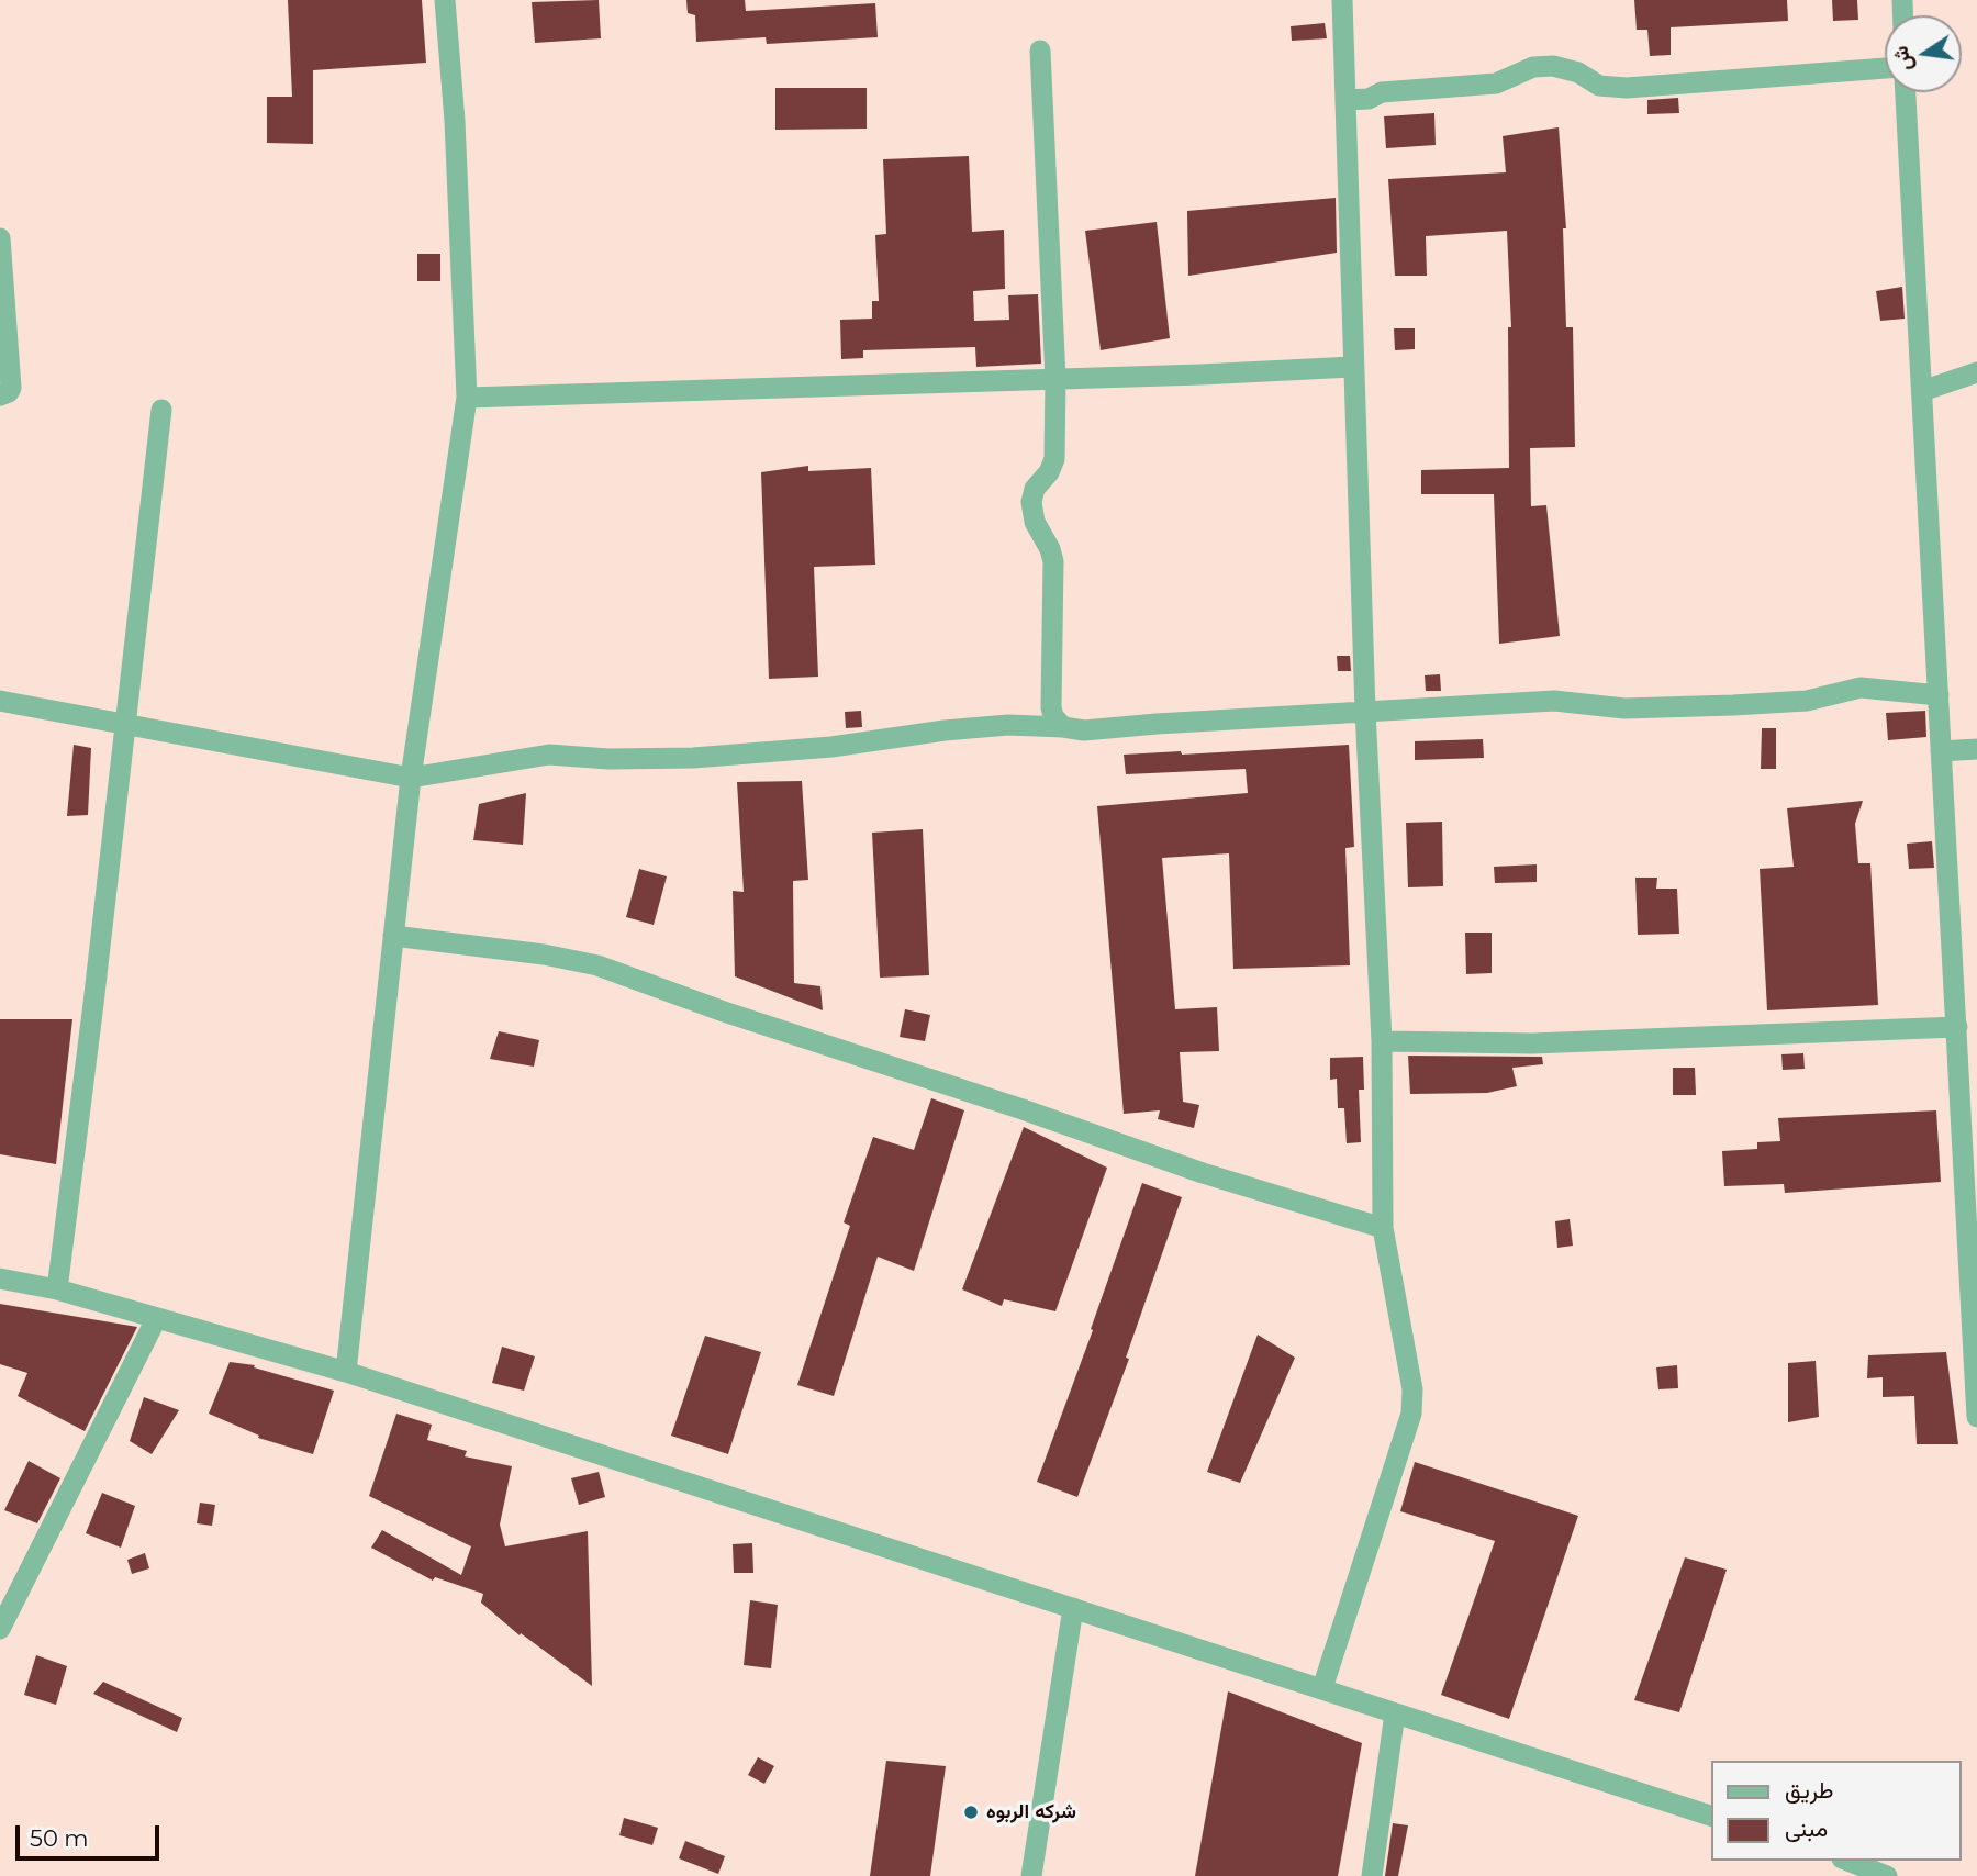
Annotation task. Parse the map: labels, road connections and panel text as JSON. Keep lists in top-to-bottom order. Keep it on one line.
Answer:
{"places":["شركه الربوه"],"legend":["طريق","مبنى"],"scale_bar":"50 m","north":"left"}
